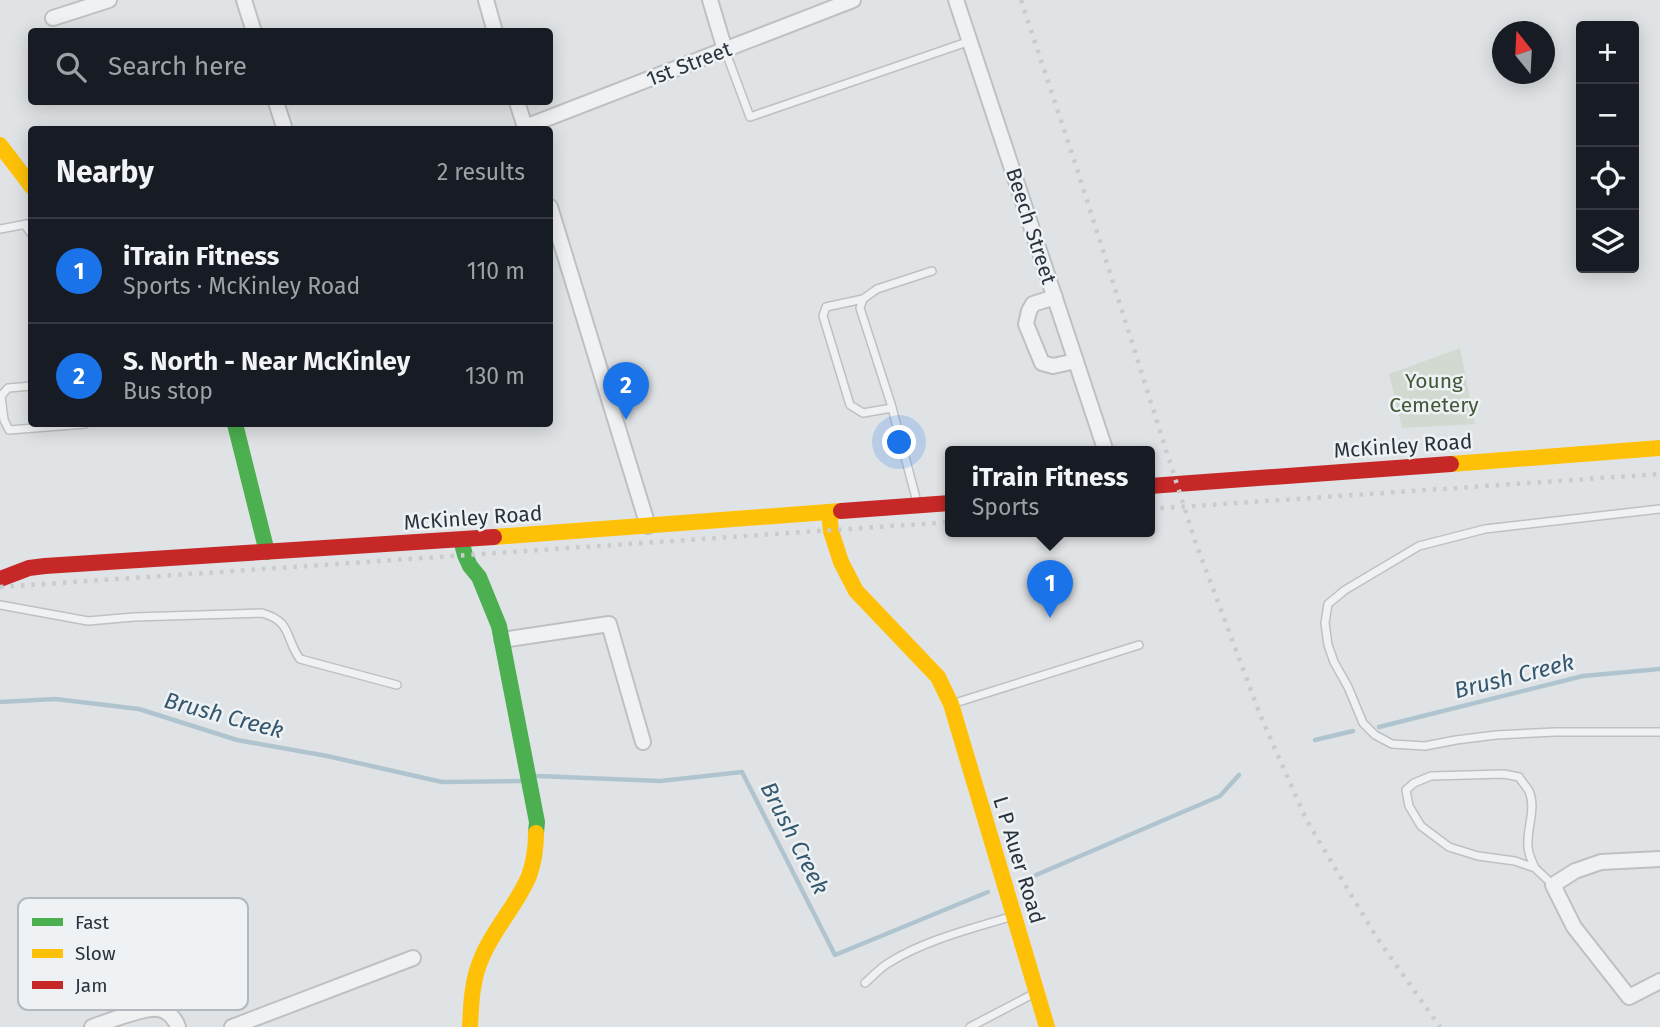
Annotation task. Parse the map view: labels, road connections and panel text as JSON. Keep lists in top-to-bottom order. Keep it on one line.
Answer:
{"streets":{"street":["1st Street","Beech Street","McKinley Road","L P Auer Road"]},"crossings":[["McKinley Road","L P Auer Road"]],"water":["Brush Creek"],"parks":["Young Cemetery"],"legend":["Fast","Slow","Jam"],"north":"top","page":{"map_buttons":["+","−"],"search":"Search here","heading":["Nearby","2 results"],"list":[{"mark":"1","name":"iTrain Fitness","note":"Sports · McKinley Road","value":"110 m"},{"mark":"2","name":"S. North - Near McKinley","note":"Bus stop","value":"130 m"}],"pins":["2","1"],"popup":["iTrain Fitness","Sports"]}}
